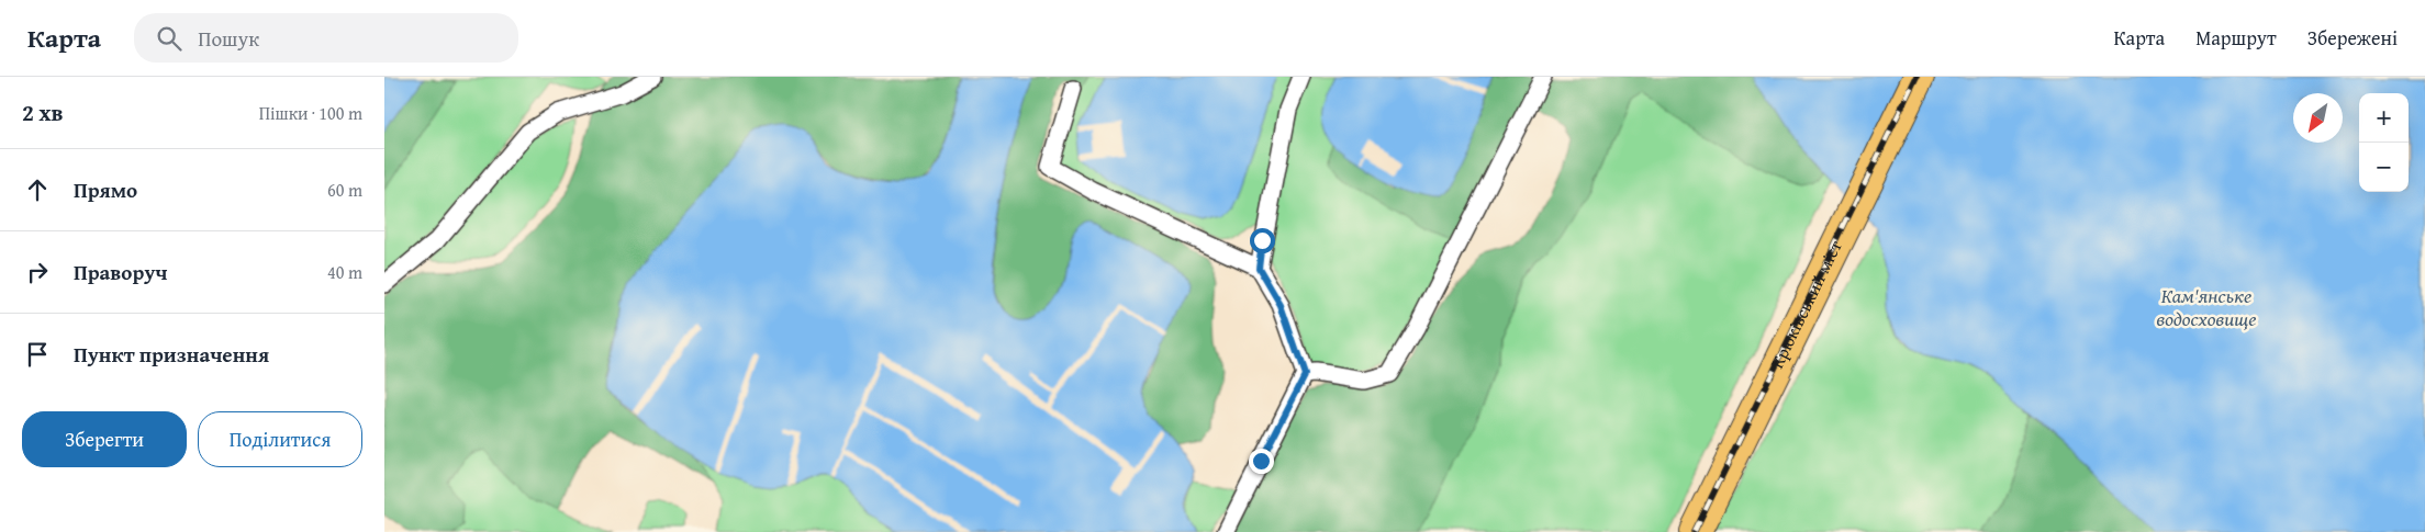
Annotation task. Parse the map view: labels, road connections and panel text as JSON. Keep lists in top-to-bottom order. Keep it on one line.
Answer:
{"streets":{"highway":["Крюківський міст"]},"water":["Кам'янське водосховище"],"north":"bottom left","page":{"header":"Карта","search":"Пошук","nav":["Карта","Маршрут","Збережені"],"heading":["2 хв","Пішки · 100 m"],"map_buttons":["+","−"],"list":[["Прямо","60 m"],["Праворуч","40 m"],"Пункт призначення"],"buttons":["Зберегти","Поділитися"]}}
